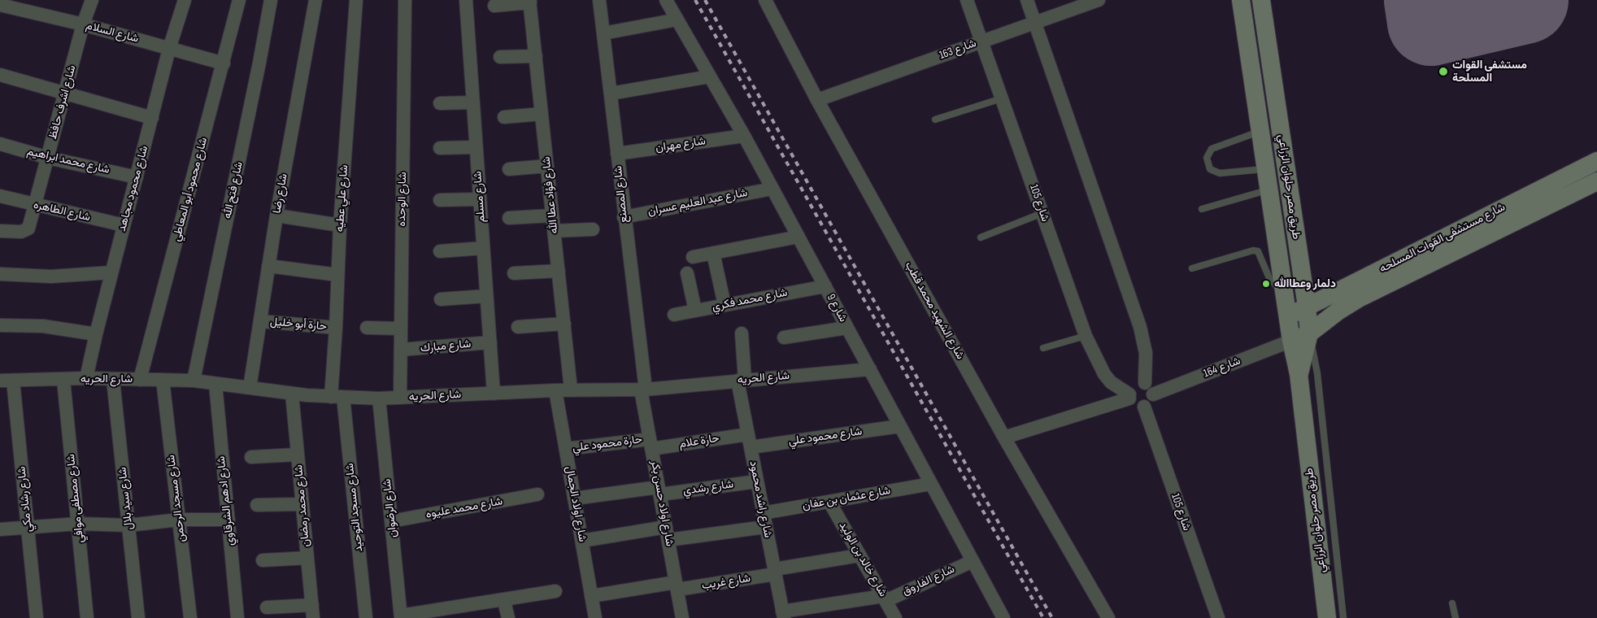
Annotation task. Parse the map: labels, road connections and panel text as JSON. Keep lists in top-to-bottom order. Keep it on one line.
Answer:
{"streets":{"main road":["طريق مصر حلوان الزراعي","شارع مستشفى القوات المسلحه"],"street":["شارع السلام","شارع 163","شارع اشرف حافظ","شارع مهران","شارع محمد ابراهيم","شارع محمود مجاهد","شارع محمود أبو المعاطي","شارع فتح الله","شارع رضا","شارع المصنع","شارع فؤاد عطا الله","شارع مسلم","شارع علي عطيه","شارع الوحده","شارع عبد العليم عسران","شارع 105","شارع الطاهره","شارع محمد فكري","شارع 9","شارع الشهيد محمد قطب","حارة أبو خليل","شارع مبارك","شارع 164","شارع الحريه","شارع محمود علي","حارة علام","حارة محمود علي","شارع رشدي","شارع مصطفى موافي","شارع سيد بلال","شارع مسجد الرحمن","شارع عثمان بن عفان","شارع رشاد مكي","شارع راشد محمود","شارع ادهم الشرقاوي","شارع اولاد حسن بكر","شارع اولاد الجمال","شارع محمد رمضان","شارع مسجد التوحيد","شارع الرضوان","شارع محمد عليوه","شارع خالد بن الوليد","شارع الفاروق","شارع غريب"]},"crossings":[["شارع السلام","شارع اشرف حافظ"],["شارع السلام","شارع محمود مجاهد"],["شارع السلام","شارع محمود أبو المعاطي"],["شارع 163","شارع 105"],["شارع 163","شارع الشهيد محمد قطب"],["شارع اشرف حافظ","شارع محمد ابراهيم"],["شارع اشرف حافظ","شارع الطاهره"],["شارع مهران","شارع المصنع"],["شارع مهران","شارع 9"],["شارع محمد ابراهيم","شارع محمود مجاهد"],["طريق مصر حلوان الزراعي","شارع مستشفى القوات المسلحه"],["طريق مصر حلوان الزراعي","شارع 164"],["شارع محمود مجاهد","شارع الطاهره"],["شارع محمود مجاهد","شارع الحريه"],["شارع محمود أبو المعاطي","شارع الحريه"],["شارع فتح الله","شارع الحريه"],["شارع رضا","حارة أبو خليل"],["شارع رضا","شارع الحريه"],["شارع المصنع","شارع عبد العليم عسران"],["شارع المصنع","شارع الحريه"],["شارع المصنع","شارع اولاد حسن بكر"],["شارع فؤاد عطا الله","شارع الحريه"],["شارع مسلم","شارع مبارك"],["شارع مسلم","شارع الحريه"],["شارع علي عطيه","حارة أبو خليل"],["شارع علي عطيه","شارع الحريه"],["شارع علي عطيه","شارع مسجد التوحيد"],["شارع الوحده","شارع مبارك"],["شارع الوحده","شارع الحريه"],["شارع عبد العليم عسران","شارع 9"],["شارع 105","شارع 164"],["شارع مستشفى القوات المسلحه","شارع 164"],["شارع محمد فكري","شارع 9"],["شارع 9","شارع الحريه"],["شارع 9","شارع محمود علي"],["شارع 9","شارع عثمان بن عفان"],["شارع 9","شارع الفاروق"],["شارع الحريه","شارع مصطفى موافي"],["شارع الحريه","شارع سيد بلال"],["شارع الحريه","شارع مسجد الرحمن"],["شارع الحريه","شارع رشاد مكي"],["شارع الحريه","شارع راشد محمود"],["شارع الحريه","شارع ادهم الشرقاوي"],["شارع الحريه","شارع اولاد حسن بكر"],["شارع الحريه","شارع اولاد الجمال"],["شارع الحريه","شارع محمد رمضان"],["شارع الحريه","شارع مسجد التوحيد"],["شارع الحريه","شارع الرضوان"],["شارع محمود علي","حارة علام"],["شارع محمود علي","شارع راشد محمود"],["حارة علام","حارة محمود علي"],["حارة علام","شارع راشد محمود"],["حارة علام","شارع اولاد حسن بكر"],["حارة محمود علي","شارع اولاد حسن بكر"],["حارة محمود علي","شارع اولاد الجمال"],["شارع رشدي","شارع راشد محمود"],["شارع رشدي","شارع اولاد حسن بكر"],["شارع رشدي","شارع اولاد الجمال"],["شارع عثمان بن عفان","شارع راشد محمود"],["شارع عثمان بن عفان","شارع خالد بن الوليد"],["شارع راشد محمود","شارع الفاروق"],["شارع راشد محمود","شارع غريب"],["شارع اولاد حسن بكر","شارع غريب"],["شارع اولاد الجمال","شارع غريب"],["شارع الرضوان","شارع محمد عليوه"],["شارع خالد بن الوليد","شارع الفاروق"],["شارع خالد بن الوليد","شارع غريب"]],"places":["مستشفى القوات المسلحة","دلمار وعطاالله"]}
